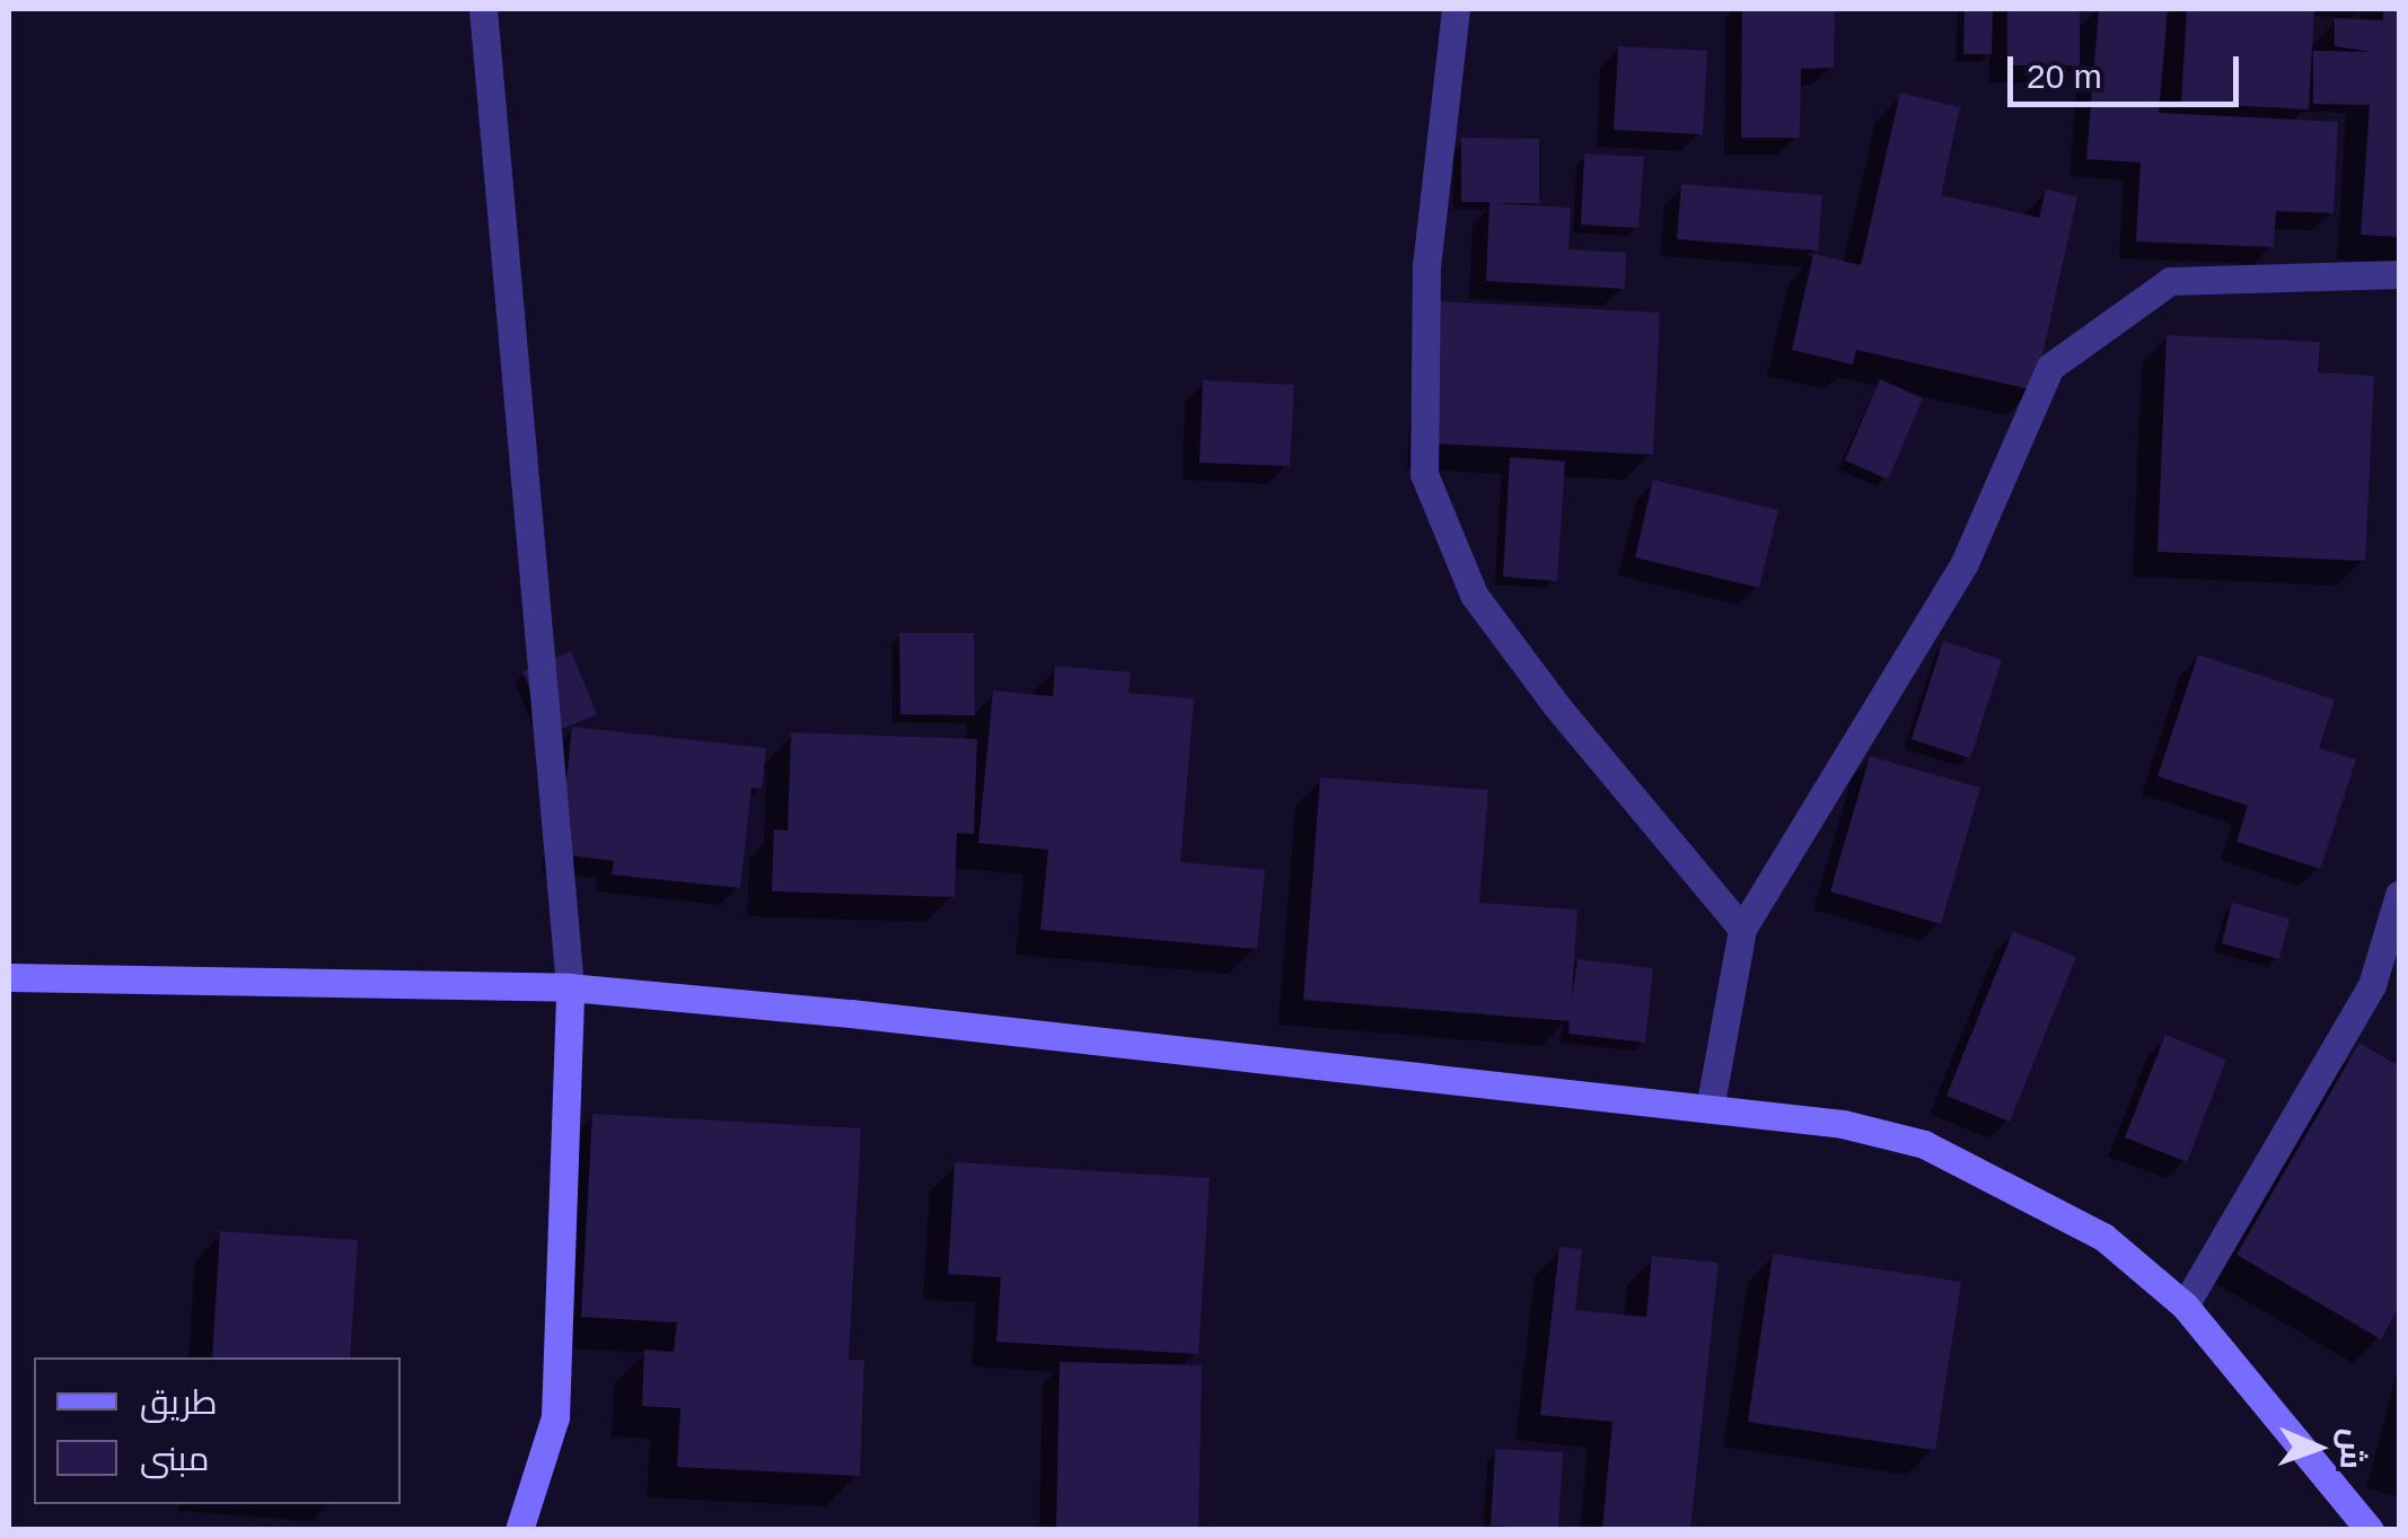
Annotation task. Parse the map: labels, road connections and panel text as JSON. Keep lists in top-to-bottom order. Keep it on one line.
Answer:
{"legend":["طريق","مبنى"],"scale_bar":"20 m","north":"right"}
